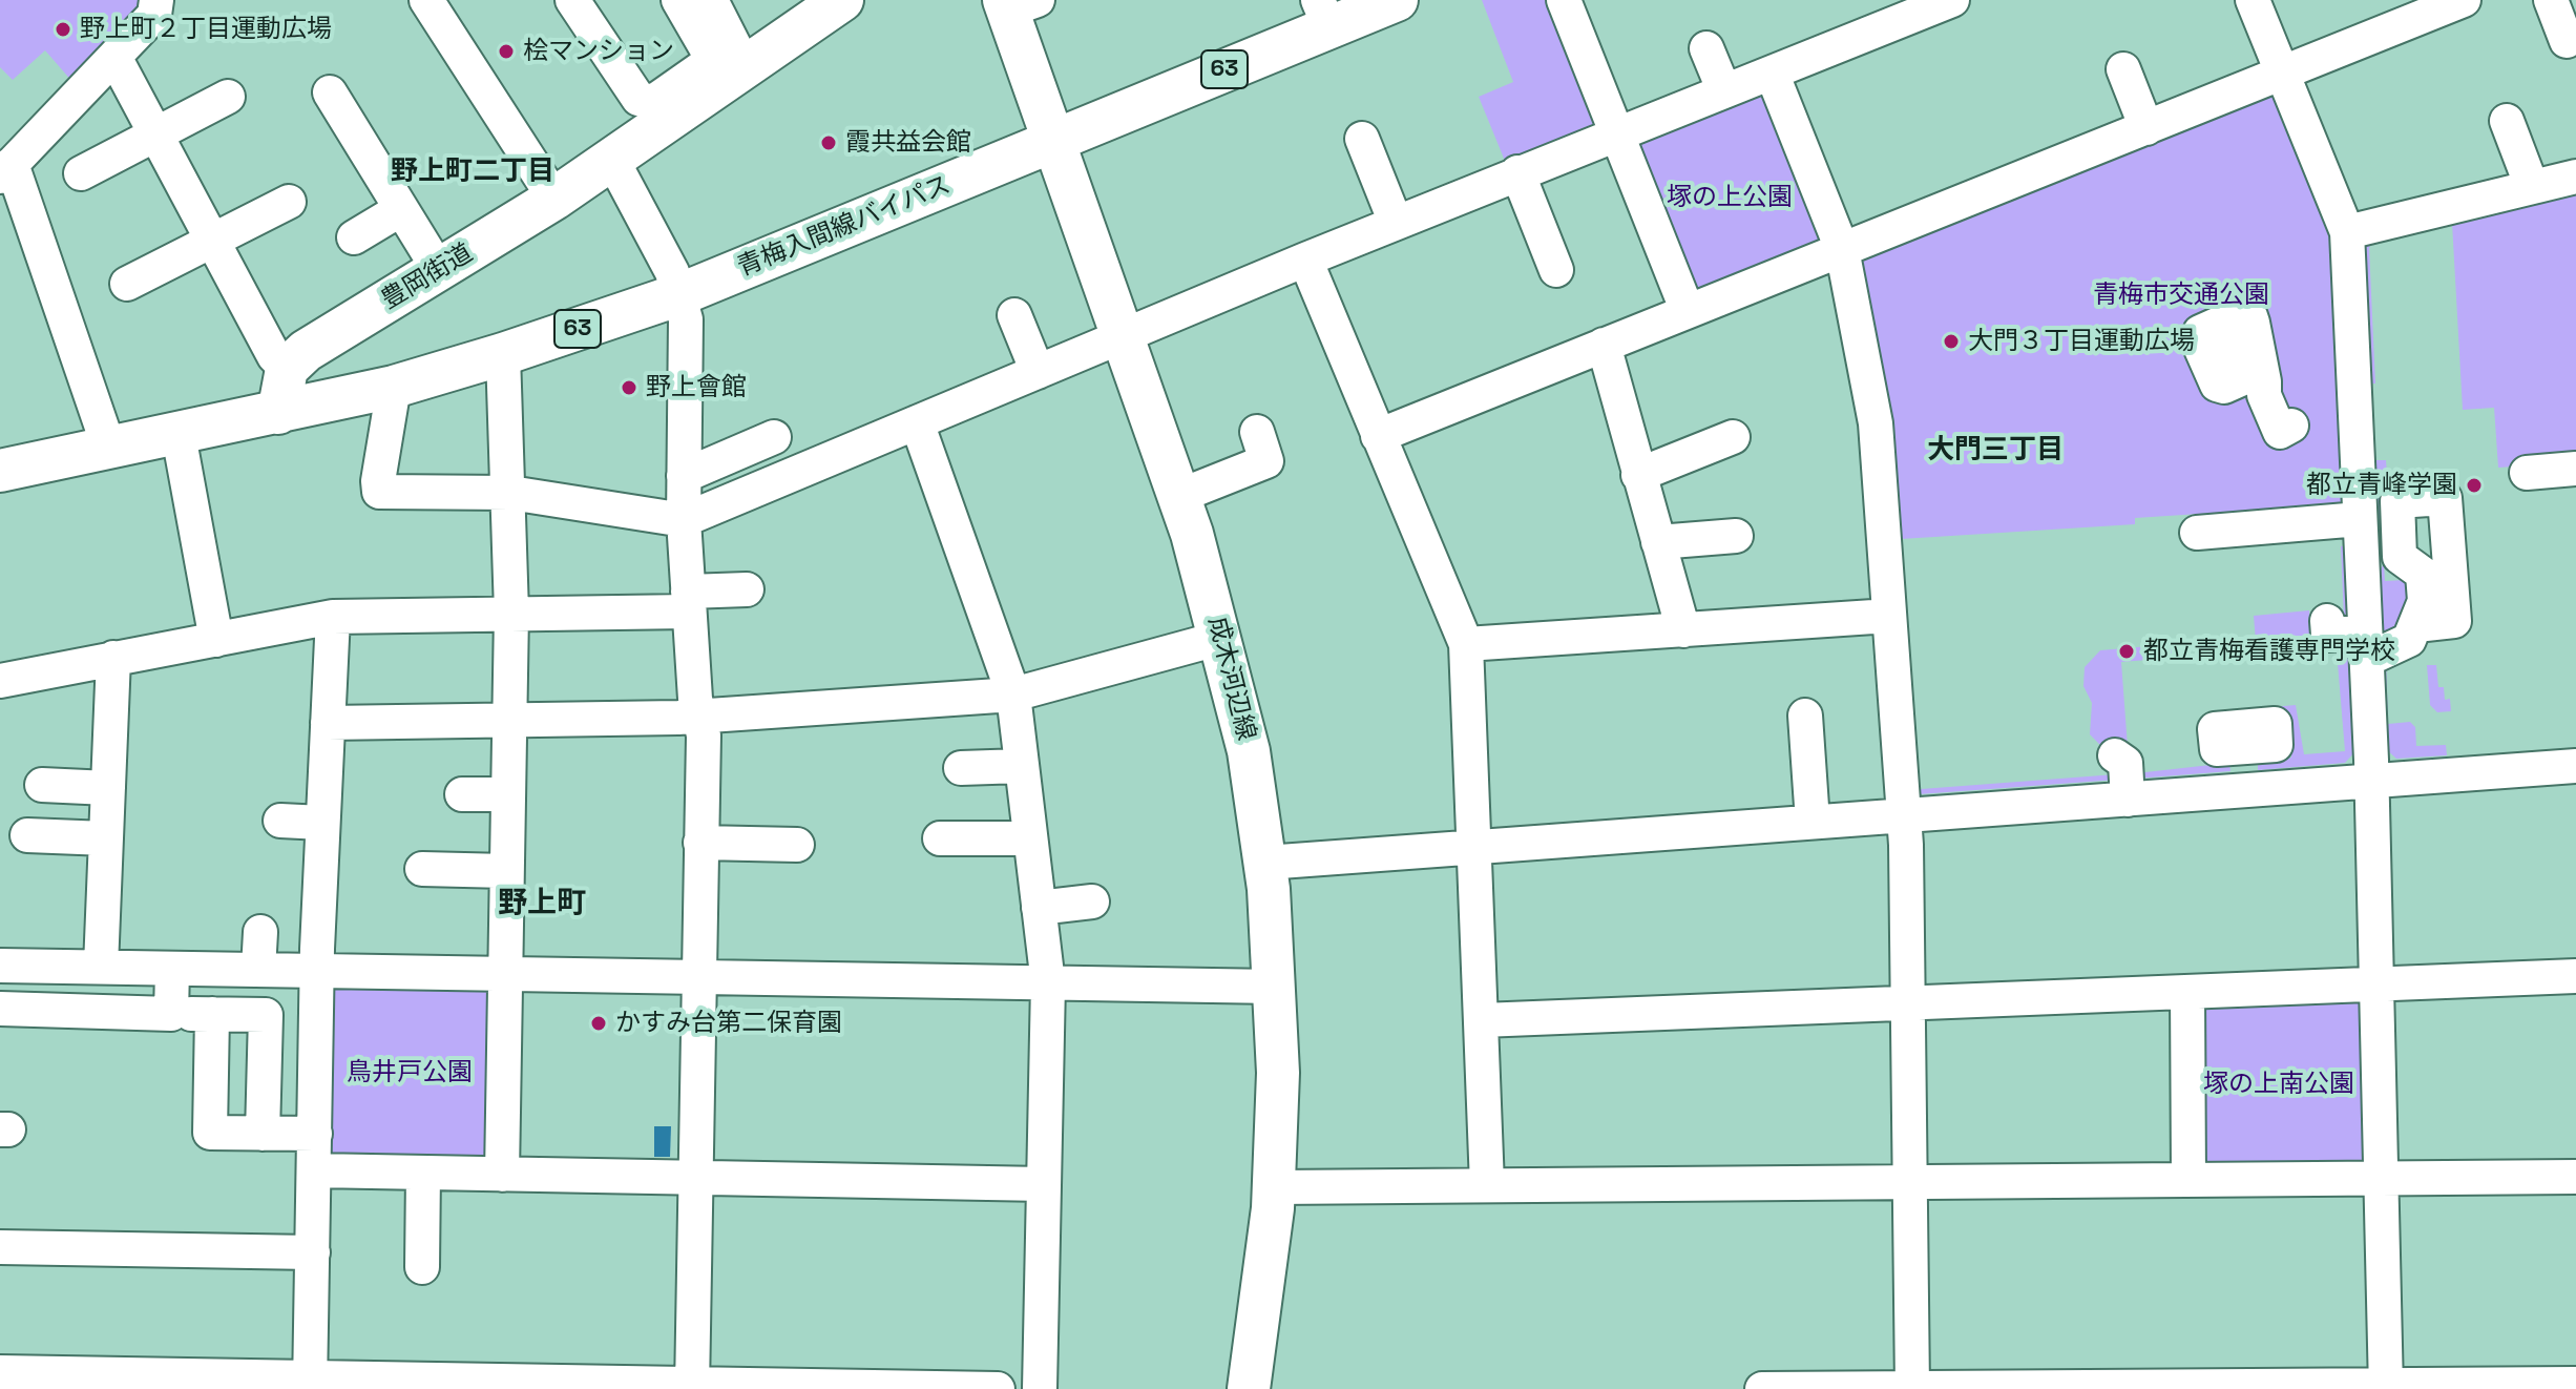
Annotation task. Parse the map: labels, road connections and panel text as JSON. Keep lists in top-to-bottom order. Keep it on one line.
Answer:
{"streets":{"main road":["63","青梅入間線バイパス","豊岡街道","成木河辺線"]},"crossings":[["63","青梅入間線バイパス"],["青梅入間線バイパス","成木河辺線"]],"districts":["野上町二丁目","大門三丁目","野上町"],"parks":["塚の上公園","青梅市交通公園","鳥井戸公園","塚の上南公園"],"places":["野上町２丁目運動広場","桧マンション","霞共益会館","大門３丁目運動広場","野上會館","都立青峰学園","都立青梅看護専門学校","かすみ台第二保育園"]}
